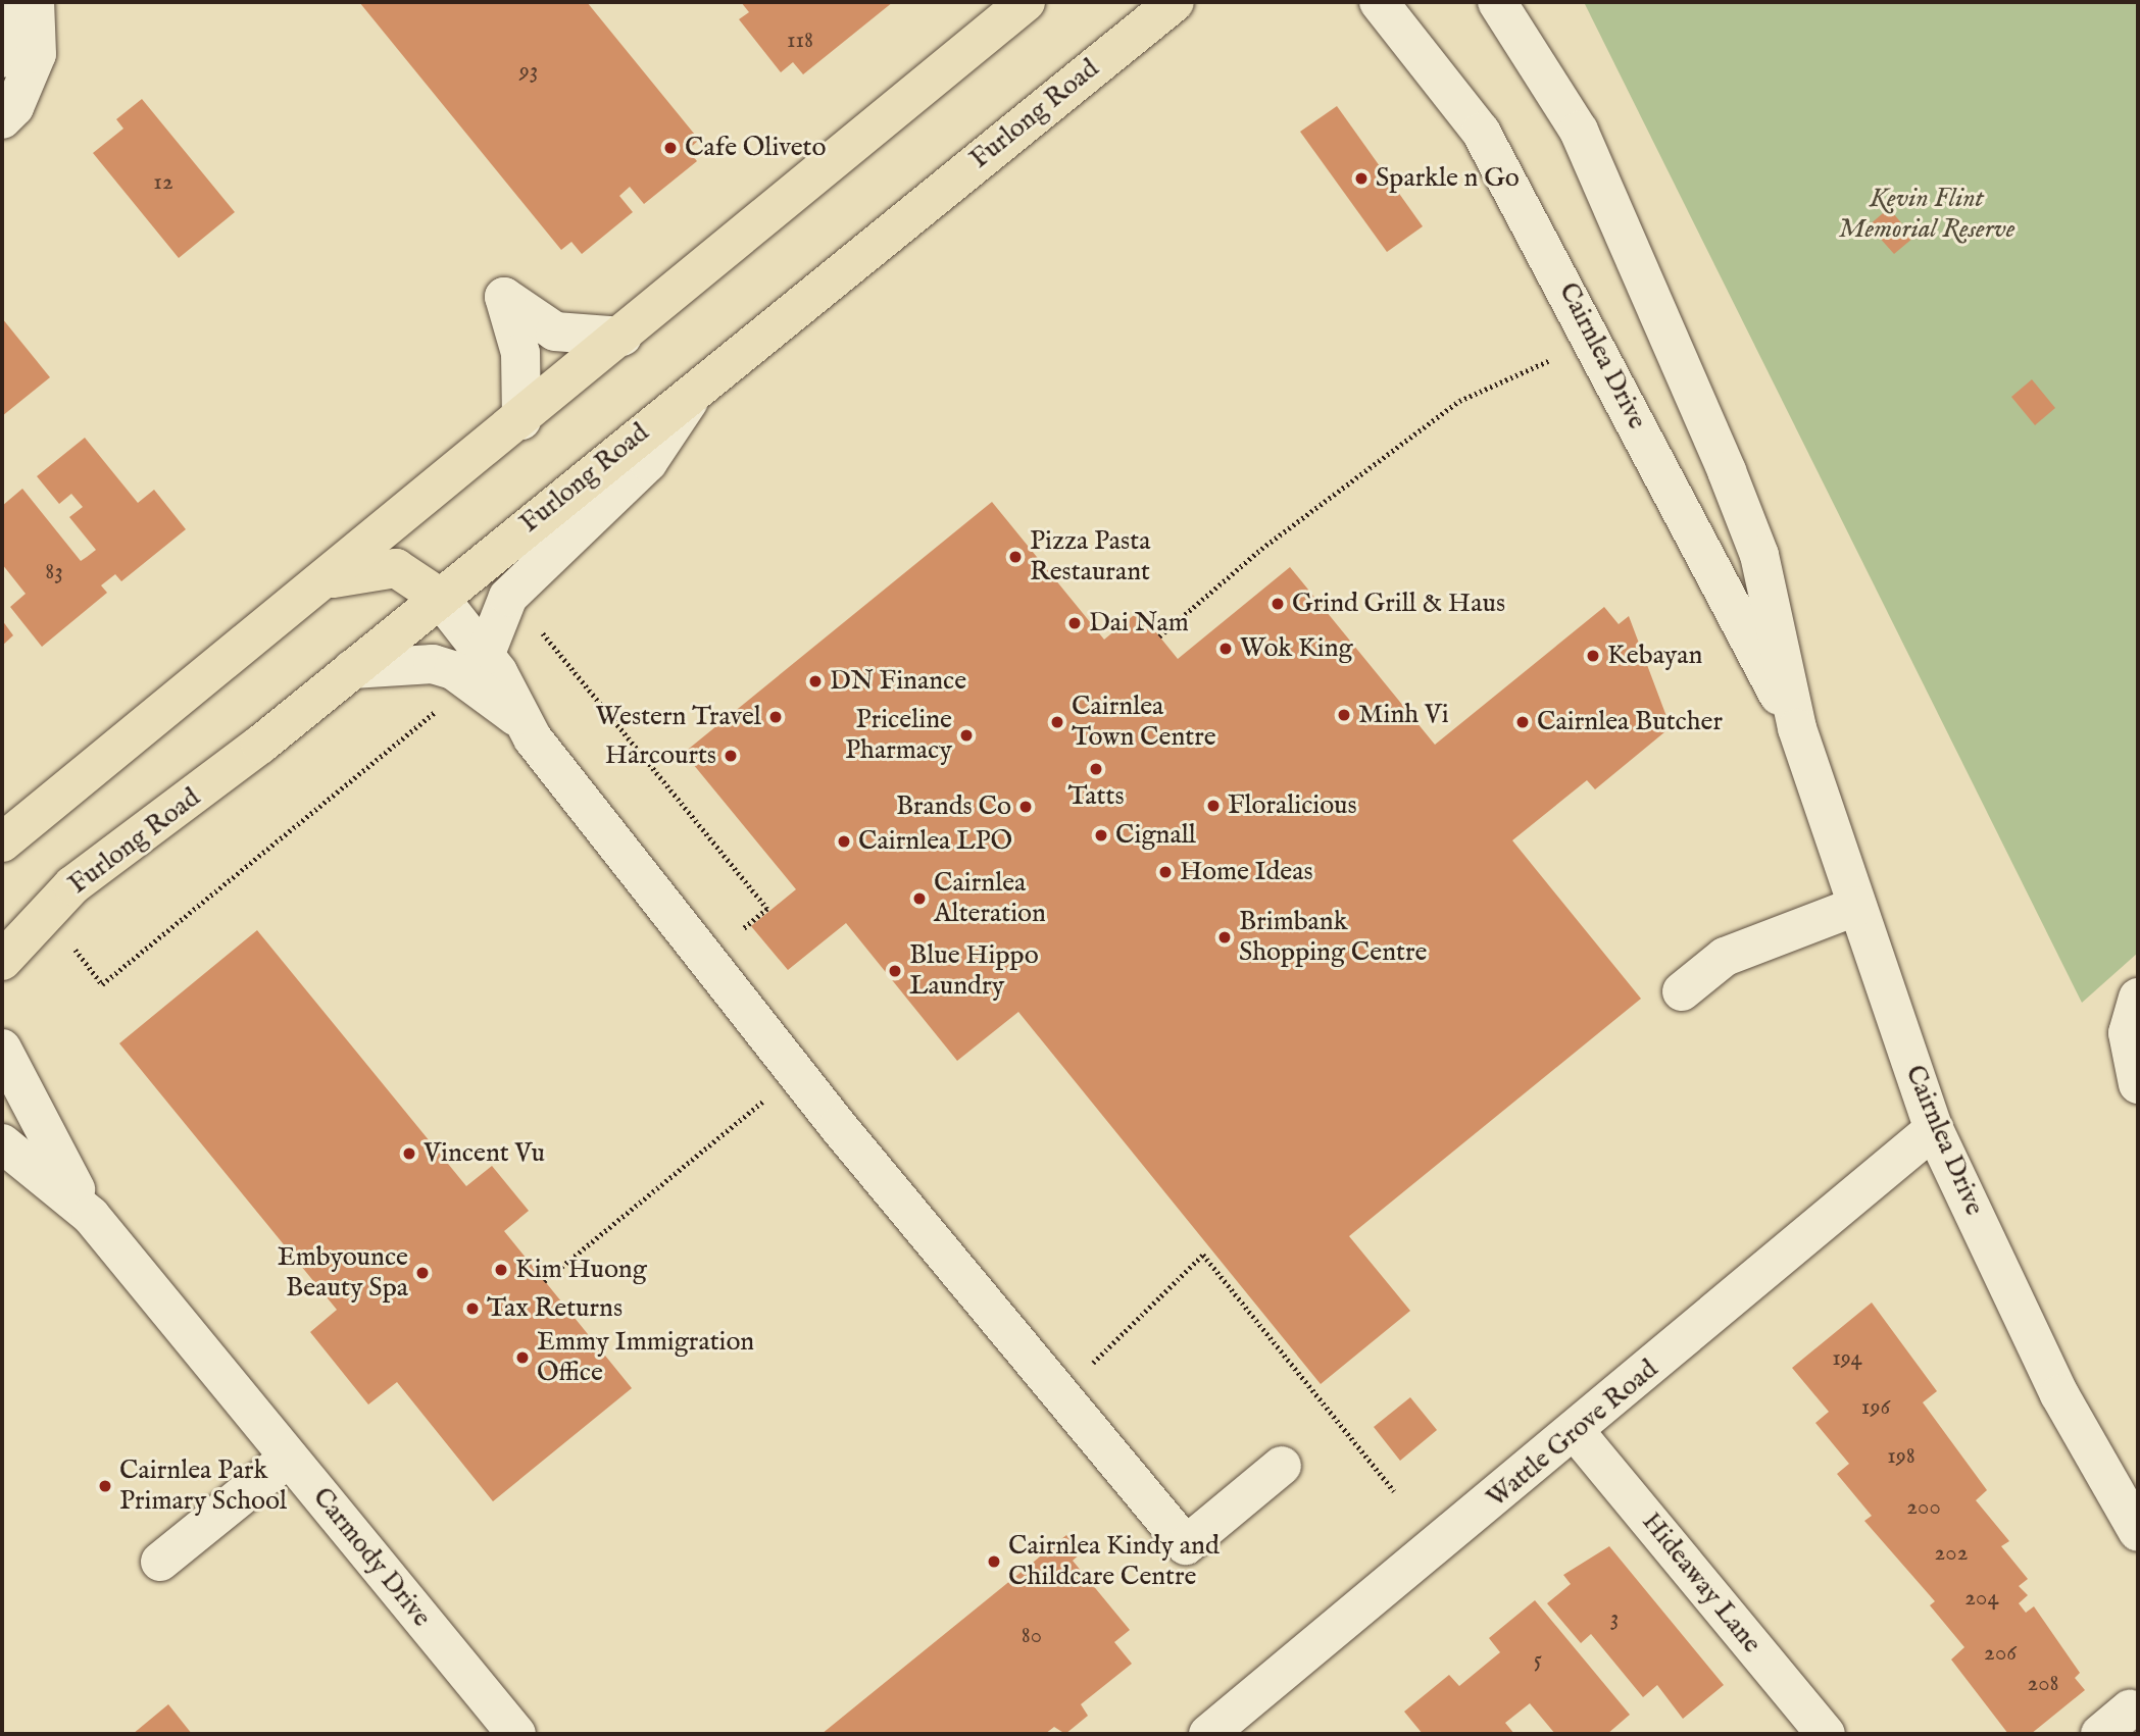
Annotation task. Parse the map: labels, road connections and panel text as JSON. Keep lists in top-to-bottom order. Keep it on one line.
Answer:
{"streets":{"main road":["Furlong Road"],"street":["Cairnlea Drive","Wattle Grove Road","Carmody Drive","Hideaway Lane"]},"crossings":[["Cairnlea Drive","Wattle Grove Road"],["Wattle Grove Road","Hideaway Lane"]],"parks":["Kevin Flint Memorial Reserve"],"places":["Cafe Oliveto","Sparkle n Go","Pizza Pasta Restaurant","Grind Grill & Haus","Dai Nam","Wok King","Kebayan","DN Finance","Minh Vi","Western Travel","Cairnlea Town Centre","Cairnlea Butcher","Priceline Pharmacy","Harcourts","Tatts","Floralicious","Brands Co","Cignall","Cairnlea LPO","Home Ideas","Cairnlea Alteration","Brimbank Shopping Centre","Blue Hippo Laundry","Vincent Vu","Kim Huong","Embyounce Beauty Spa","Tax Returns","Emmy Immigration Office","Cairnlea Park Primary School","Cairnlea Kindy and Childcare Centre"],"house_numbers":["118","93","12","83","194","196","198","200","202","204","3","80","206","5","208"]}
